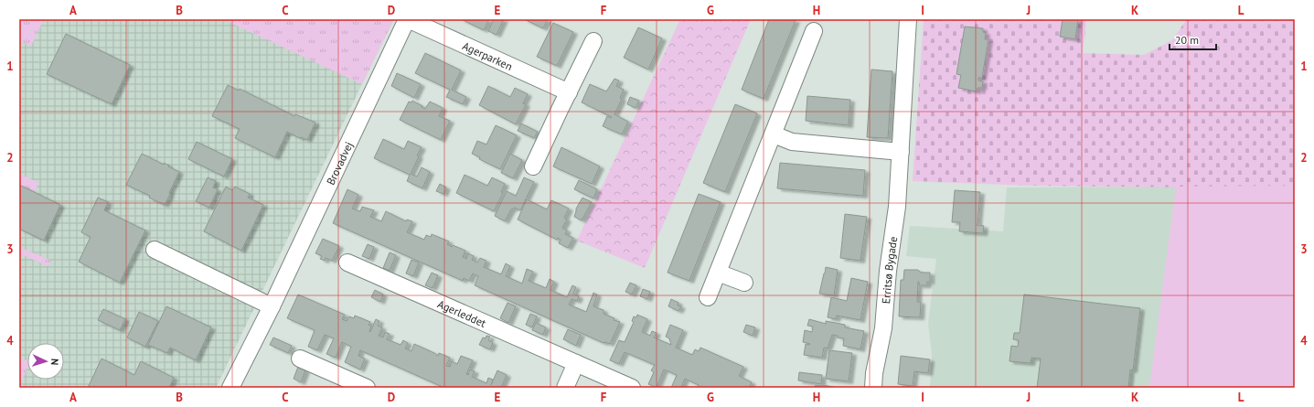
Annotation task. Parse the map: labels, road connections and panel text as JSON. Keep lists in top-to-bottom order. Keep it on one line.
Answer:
{"streets":{"street":["Agerparken","Brovadvej","Erritsø Bygade","Agerleddet"]},"crossings":[["Agerparken","Brovadvej"]],"scale_bar":"20 m","north":"right","grid":{"columns":["A","B","C","D","E","F","G","H","I","J","K","L"],"rows":["1","2","3","4"]}}
